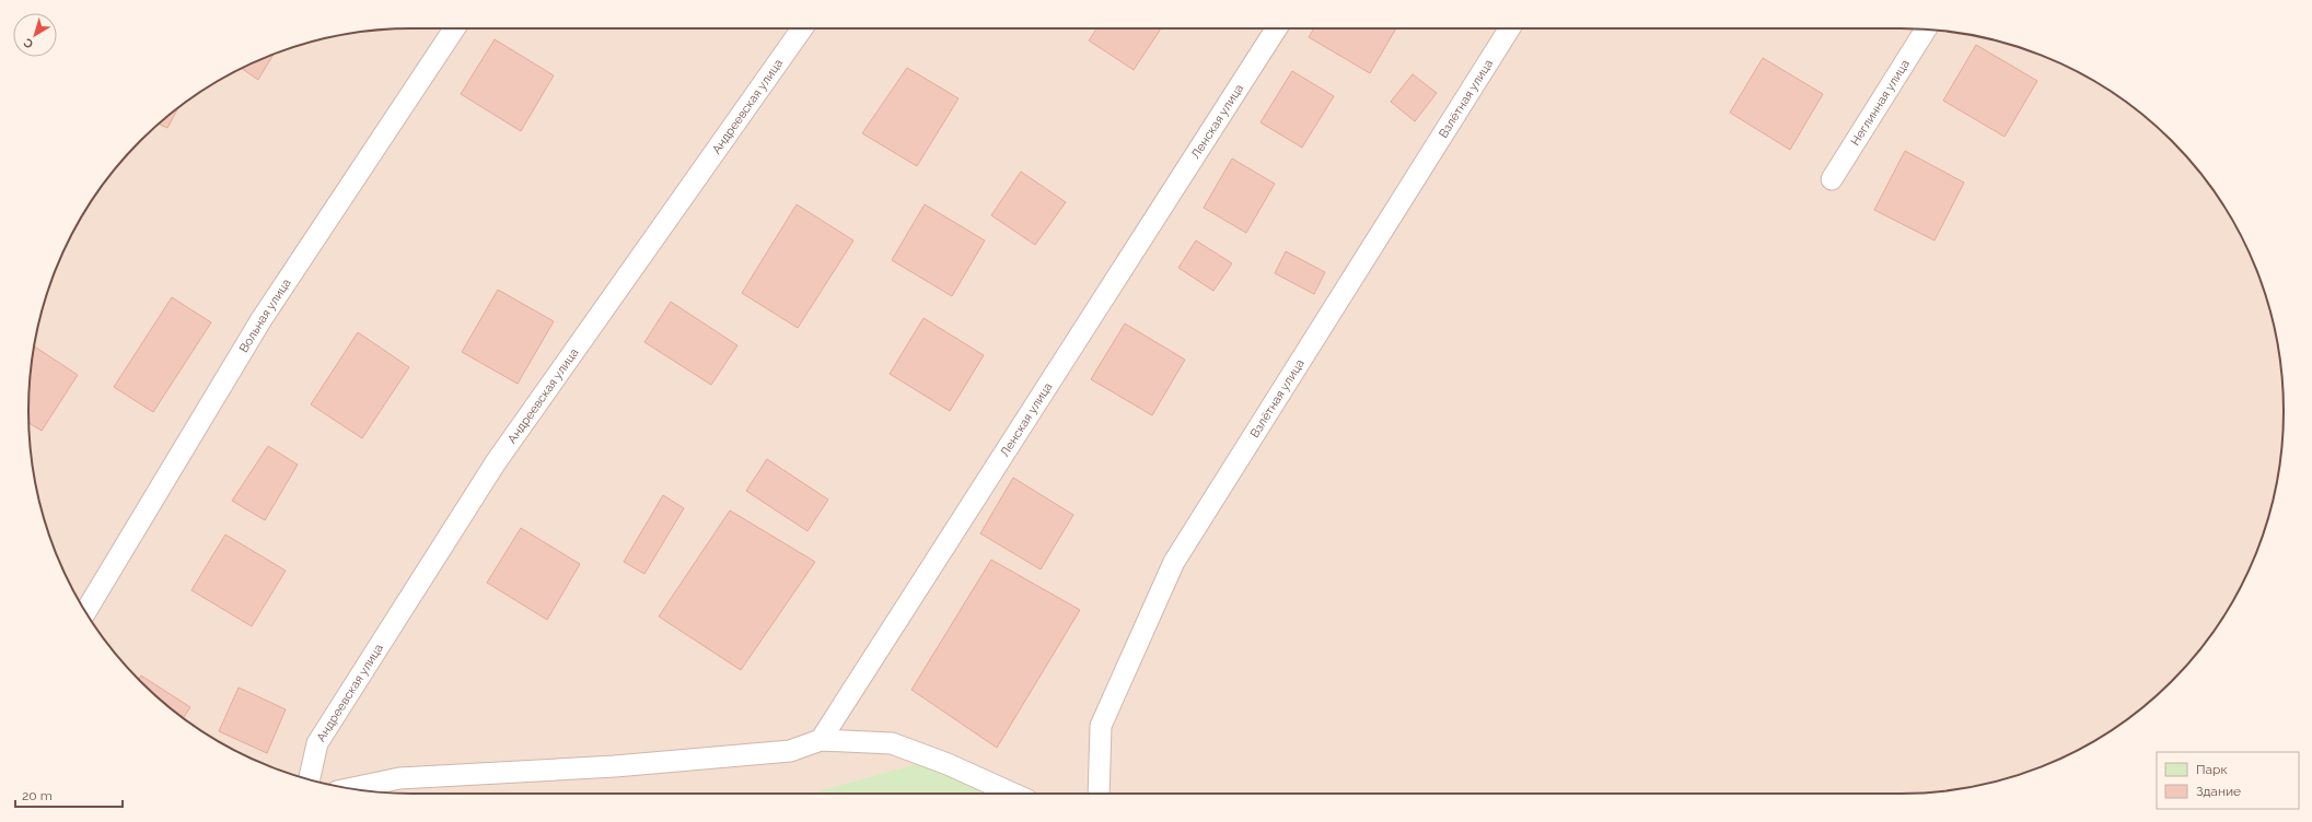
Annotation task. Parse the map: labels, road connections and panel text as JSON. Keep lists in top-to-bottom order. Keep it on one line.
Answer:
{"streets":{"lane":["Взлётная улица","Неглинная улица","Андреевская улица","Ленская улица","Вольная улица"]},"legend":["Парк","Здание"],"scale_bar":"20 m","north":"bottom left"}
